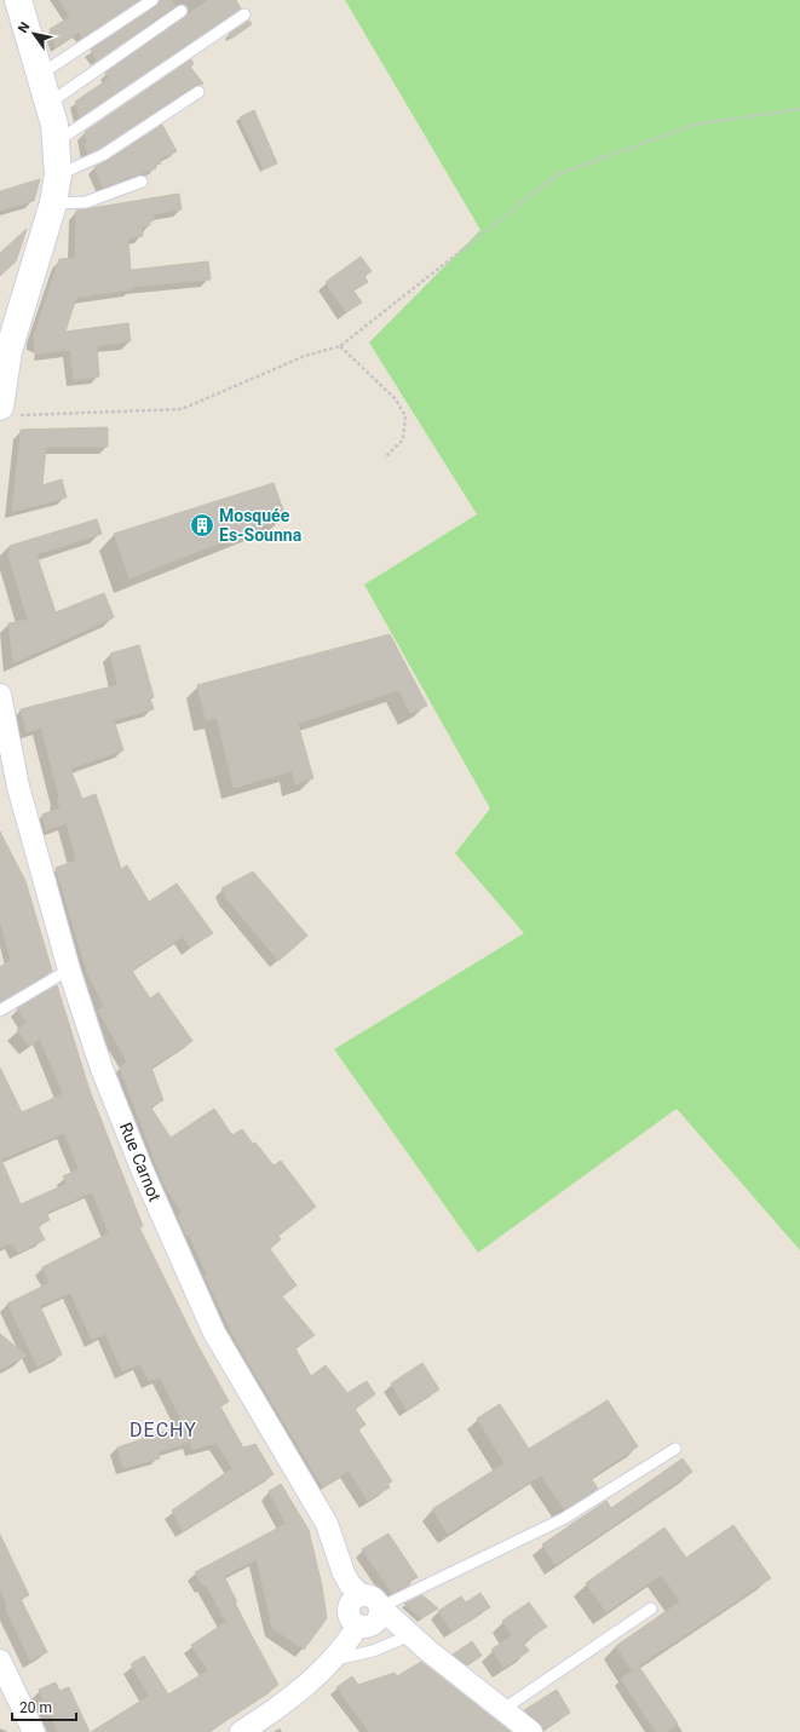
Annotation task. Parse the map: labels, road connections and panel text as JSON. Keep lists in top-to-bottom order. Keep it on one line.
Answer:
{"streets":{"street":["Rue Carnot"]},"districts":["DECHY"],"places":{"building":["Mosquée Es-Sounna"]},"scale_bar":"20 m","north":"top left"}
